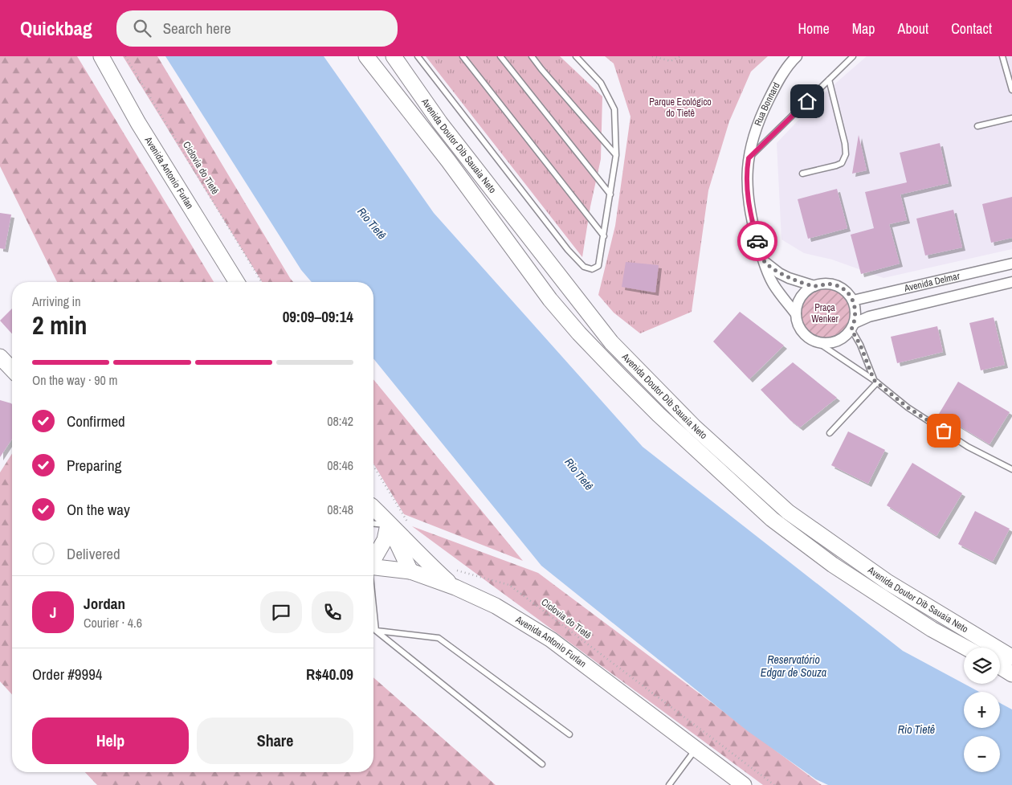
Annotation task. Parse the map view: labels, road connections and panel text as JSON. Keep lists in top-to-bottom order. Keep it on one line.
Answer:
{"streets":{"main road":["Avenida Doutor Dib Sauaia Neto","Avenida Antonio Furlan"],"street":["Rua Bonnard","Avenida Delmar"],"path":["Ciclovia do Tietê"]},"crossings":[["Rua Bonnard","Avenida Delmar"]],"water":["Rio Tietê","Reservatório Edgar de Souza"],"parks":["Parque Ecológico do Tietê","Praça Wenker"],"page":{"header":"Quickbag","search":"Search here","nav":["Home","Map","About","Contact"],"heading":["2 min","Arriving in","09:09–09:14"],"panel":["Jordan","Courier · 4.6","Order #9994","R$40.09"],"bar":"On the way · 90 m","list":[["Confirmed","08:42"],["Preparing","08:46"],["On the way","08:48"],"Delivered"],"round":"J","map_buttons":["+","−"],"buttons":["Help","Share"]}}
